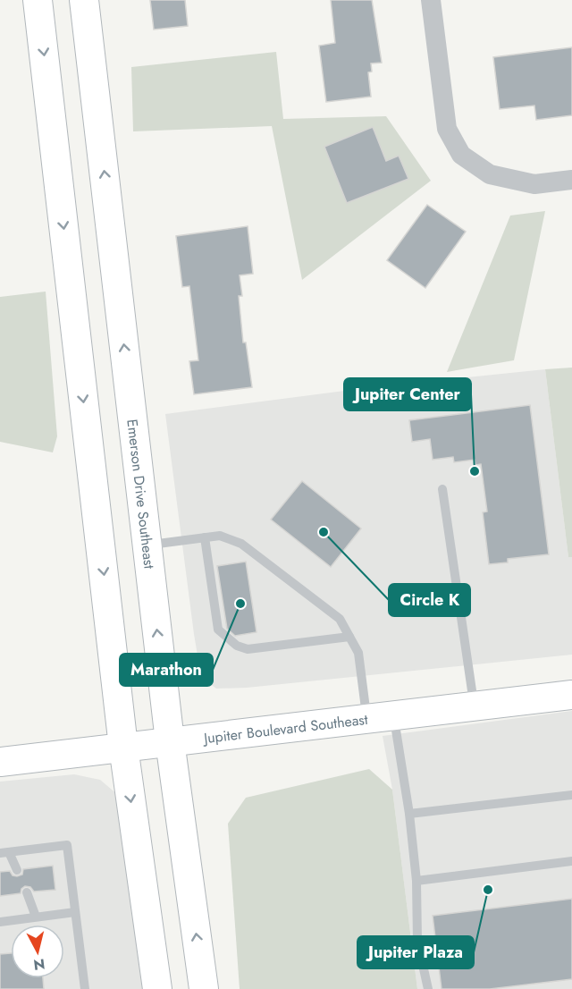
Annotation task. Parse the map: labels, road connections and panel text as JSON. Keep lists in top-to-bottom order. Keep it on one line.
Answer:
{"streets":{"street":["Emerson Drive Southeast","Jupiter Boulevard Southeast"]},"crossings":[["Emerson Drive Southeast","Jupiter Boulevard Southeast"]],"places":["Jupiter Center","Circle K","Marathon","Jupiter Plaza"],"north":"bottom"}
